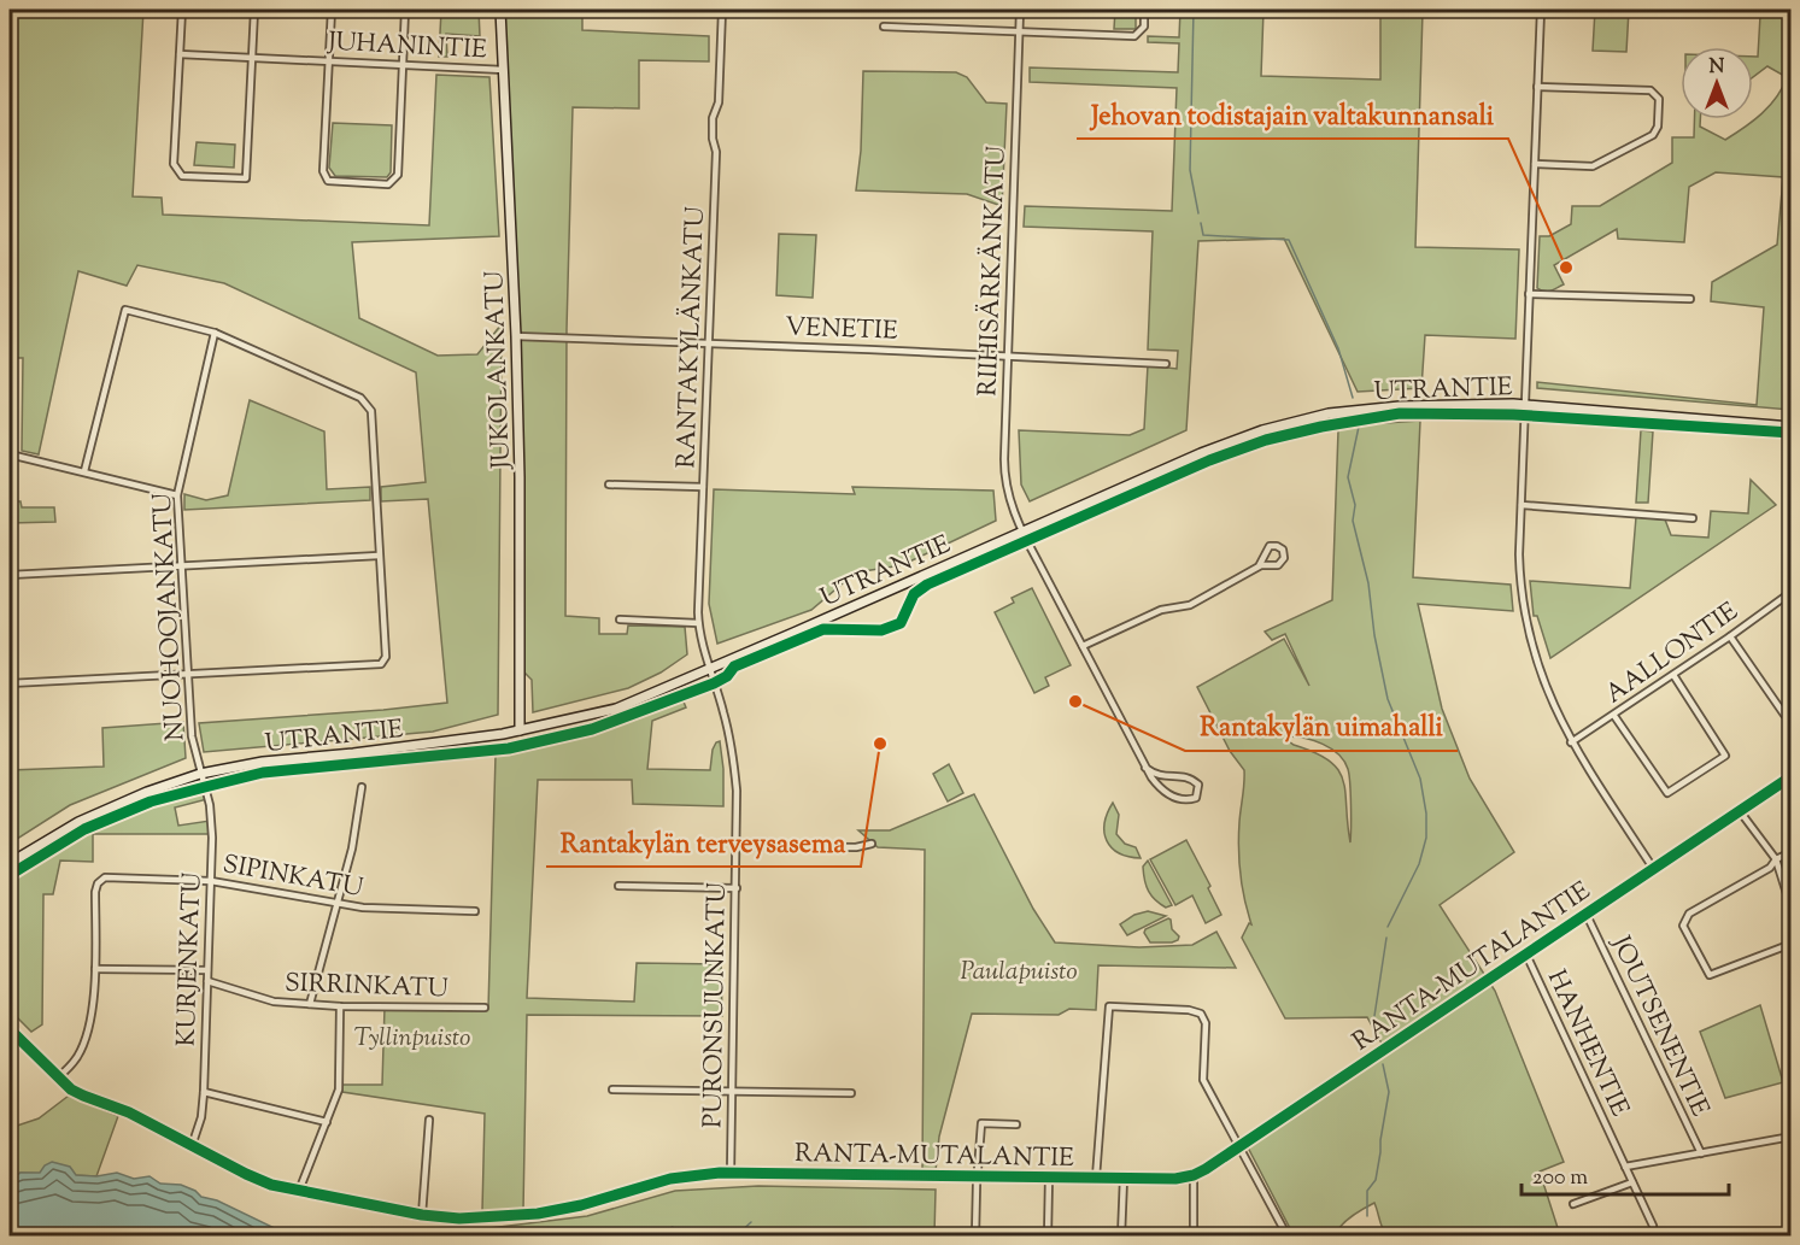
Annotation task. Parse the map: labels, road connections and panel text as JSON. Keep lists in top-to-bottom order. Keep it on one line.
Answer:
{"streets":{"main road":["JUKOLANKATU","UTRANTIE","RANTA-MUTALANTIE"],"street":["JUHANINTIE","RIIHISÄRKÄNKATU","VENETIE","RANTAKYLÄNKATU","NUOHOOJANKATU","AALLONTIE","SIPINKATU","KURJENKATU","SIRRINKATU","PURONSUUNKATU","JOUTSENENTIE","HANHENTIE"]},"crossings":[["JUHANINTIE","JUKOLANKATU"],["RIIHISÄRKÄNKATU","VENETIE"],["RIIHISÄRKÄNKATU","UTRANTIE"],["VENETIE","RANTAKYLÄNKATU"],["VENETIE","JUKOLANKATU"],["RANTAKYLÄNKATU","UTRANTIE"],["RANTAKYLÄNKATU","PURONSUUNKATU"],["JUKOLANKATU","UTRANTIE"],["UTRANTIE","NUOHOOJANKATU"],["UTRANTIE","KURJENKATU"],["UTRANTIE","PURONSUUNKATU"],["NUOHOOJANKATU","KURJENKATU"],["SIPINKATU","KURJENKATU"],["KURJENKATU","RANTA-MUTALANTIE"],["KURJENKATU","SIRRINKATU"],["RANTA-MUTALANTIE","PURONSUUNKATU"],["RANTA-MUTALANTIE","JOUTSENENTIE"],["RANTA-MUTALANTIE","HANHENTIE"]],"parks":["Paulapuisto","Tyllinpuisto"],"places":["Jehovan todistajain valtakunnansali","Rantakylän uimahalli","Rantakylän terveysasema"],"scale_bar":"200 m","north":"top"}
